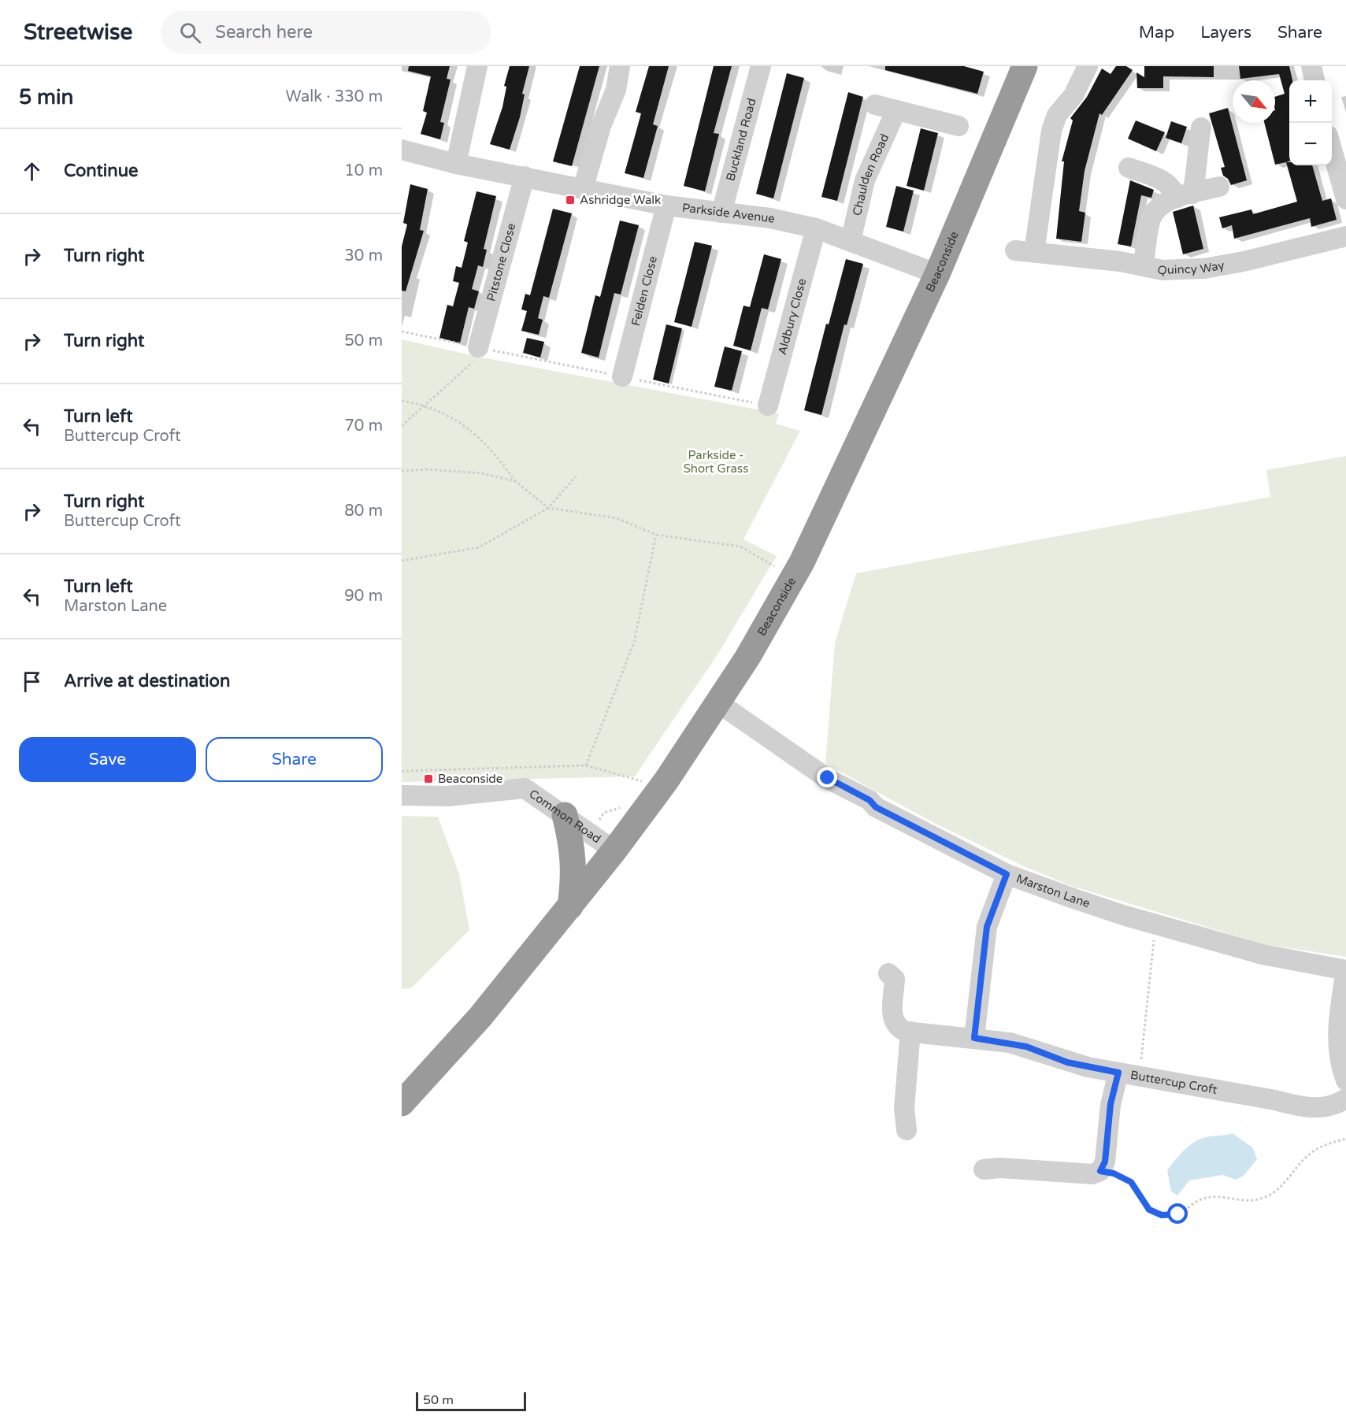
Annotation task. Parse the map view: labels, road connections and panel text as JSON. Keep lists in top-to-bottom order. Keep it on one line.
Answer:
{"streets":{"highway":["Beaconside"],"street":["Buckland Road","Chaulden Road","Parkside Avenue","Pitstone Close","Quincy Way","Felden Close","Aldbury Close","Common Road","Marston Lane","Buttercup Croft"]},"crossings":[["Buckland Road","Parkside Avenue"],["Chaulden Road","Parkside Avenue"],["Parkside Avenue","Pitstone Close"],["Parkside Avenue","Beaconside"],["Parkside Avenue","Felden Close"],["Parkside Avenue","Aldbury Close"],["Beaconside","Common Road"],["Beaconside","Marston Lane"]],"parks":["Parkside - Short Grass"],"places":{"transit":["Ashridge Walk","Beaconside"]},"scale_bar":"50 m","north":"bottom right","page":{"header":"Streetwise","search":"Search here","nav":["Map","Layers","Share"],"heading":["5 min","Walk · 330 m"],"map_buttons":["+","−"],"list":[["Continue","10 m"],["Turn right","30 m"],["Turn right","50 m"],["Turn left","Buttercup Croft","70 m"],["Turn right","Buttercup Croft","80 m"],["Turn left","Marston Lane","90 m"],"Arrive at destination"],"buttons":["Save","Share"],"scale":"50 m"}}
